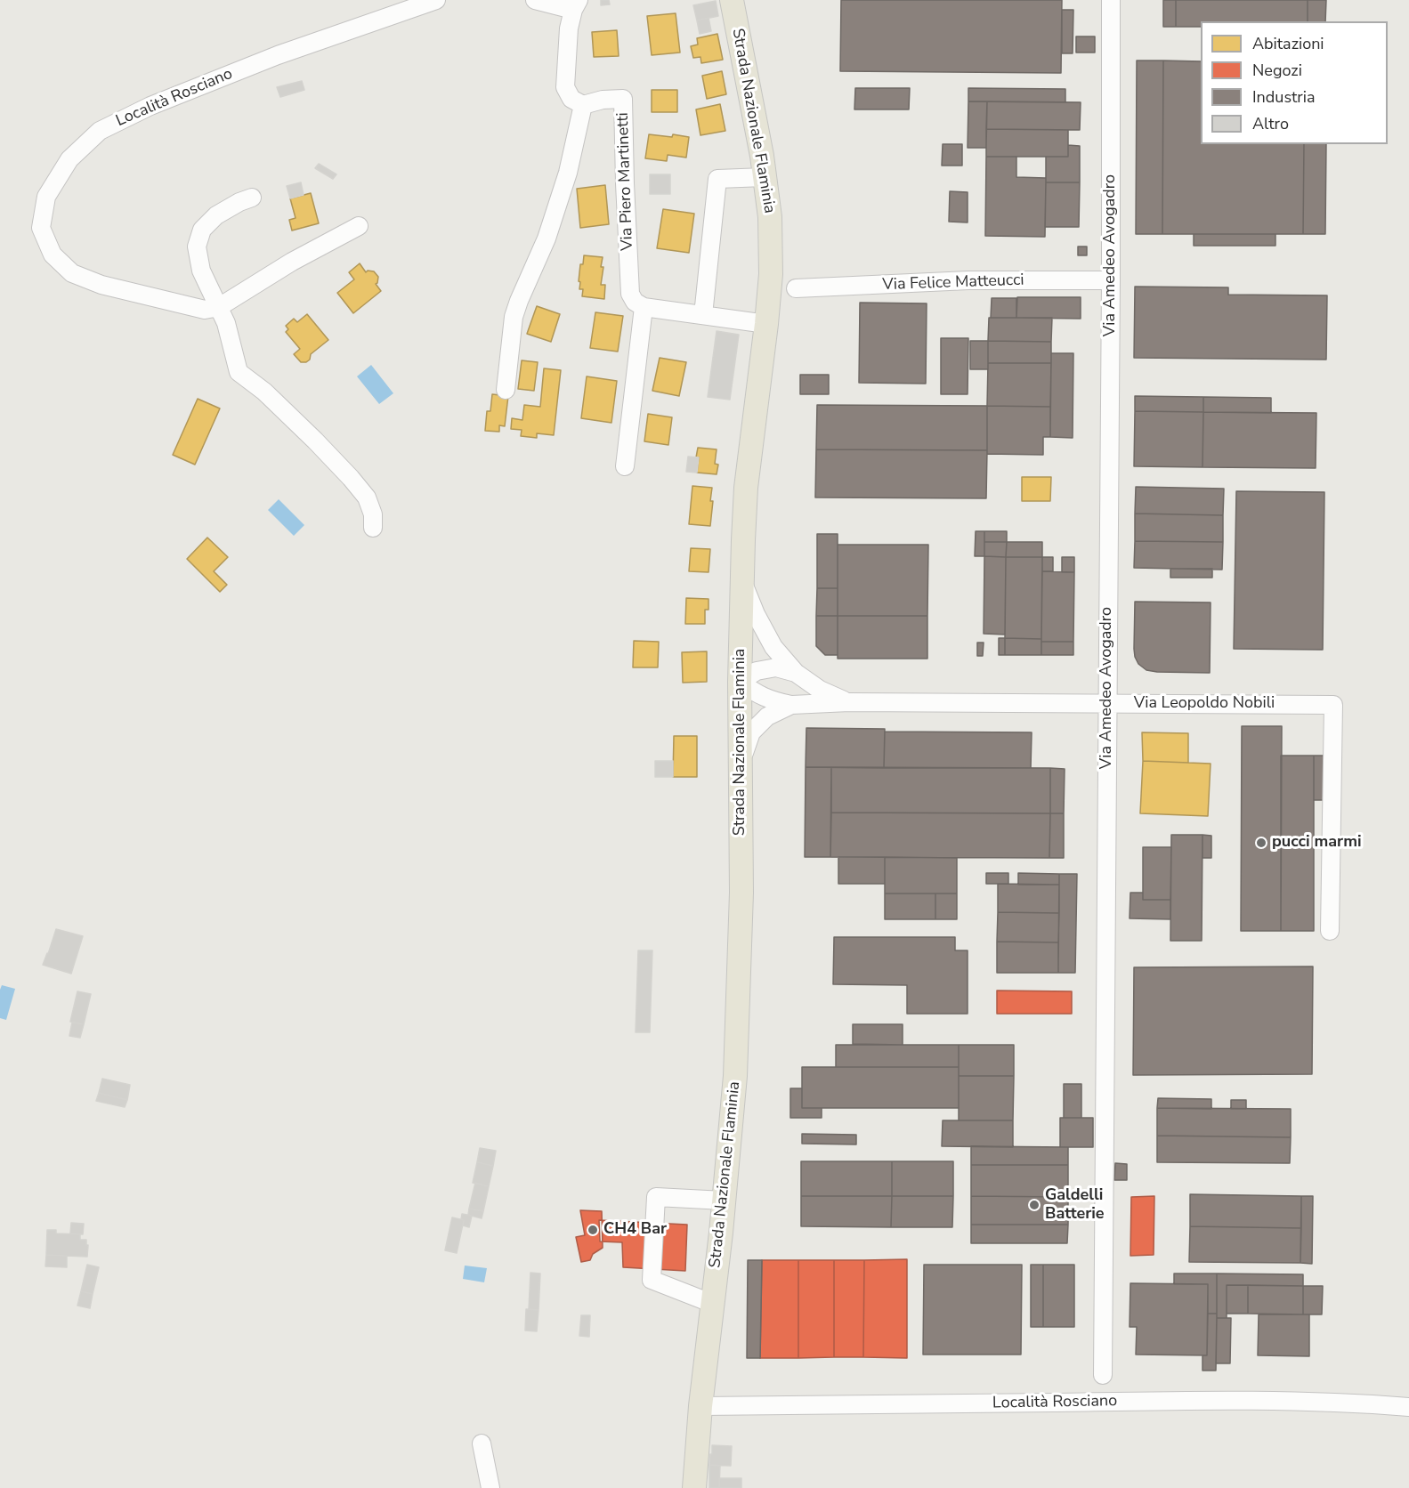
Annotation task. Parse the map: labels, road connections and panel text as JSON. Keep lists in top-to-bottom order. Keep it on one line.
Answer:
{"streets":{"main road":["Strada Nazionale Flaminia"],"street":["Località Rosciano","Via Piero Martinetti","Via Amedeo Avogadro","Via Felice Matteucci","Via Leopoldo Nobili"]},"crossings":[["Località Rosciano","Strada Nazionale Flaminia"],["Strada Nazionale Flaminia","Via Leopoldo Nobili"],["Via Amedeo Avogadro","Via Felice Matteucci"],["Via Amedeo Avogadro","Via Leopoldo Nobili"]],"places":["pucci marmi","Galdelli Batterie","CH4 Bar"],"legend":["Abitazioni","Negozi","Industria","Altro"]}
